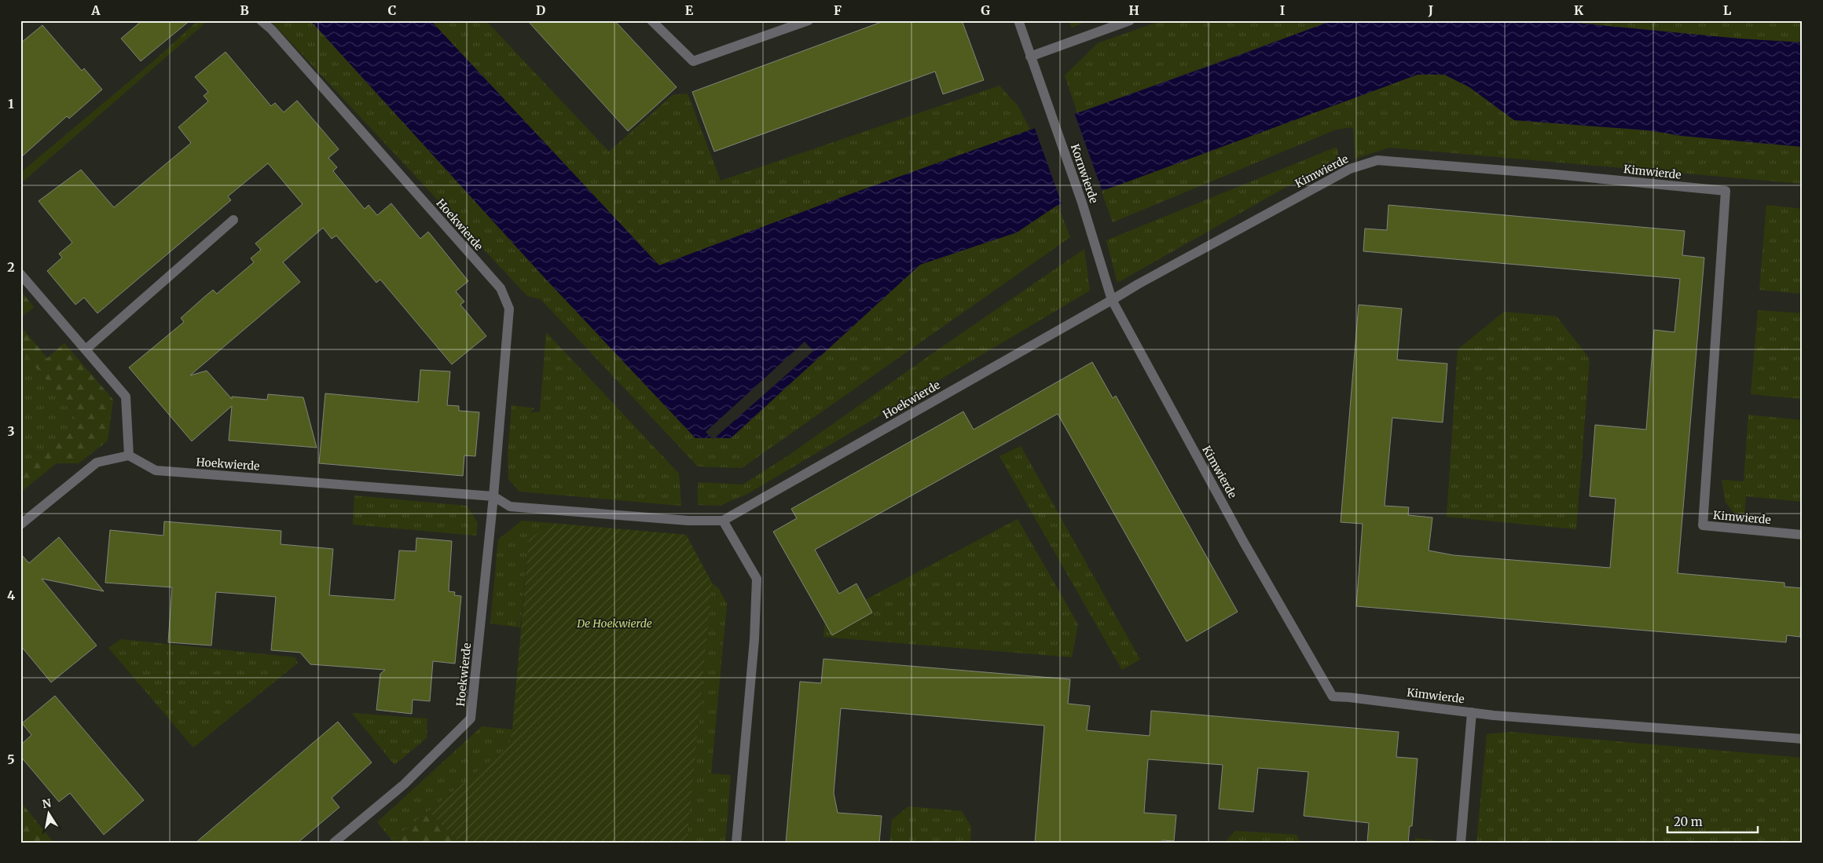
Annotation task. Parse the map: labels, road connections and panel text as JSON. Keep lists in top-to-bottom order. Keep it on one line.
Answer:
{"streets":{"street":["Kimwierde","Kornwierde","Hoekwierde"]},"crossings":[["Kimwierde","Kornwierde"],["Kimwierde","Hoekwierde"],["Kornwierde","Hoekwierde"]],"parks":["De Hoekwierde"],"scale_bar":"20 m","north":"top","grid":{"columns":["A","B","C","D","E","F","G","H","I","J","K","L"],"rows":["1","2","3","4","5"]}}
